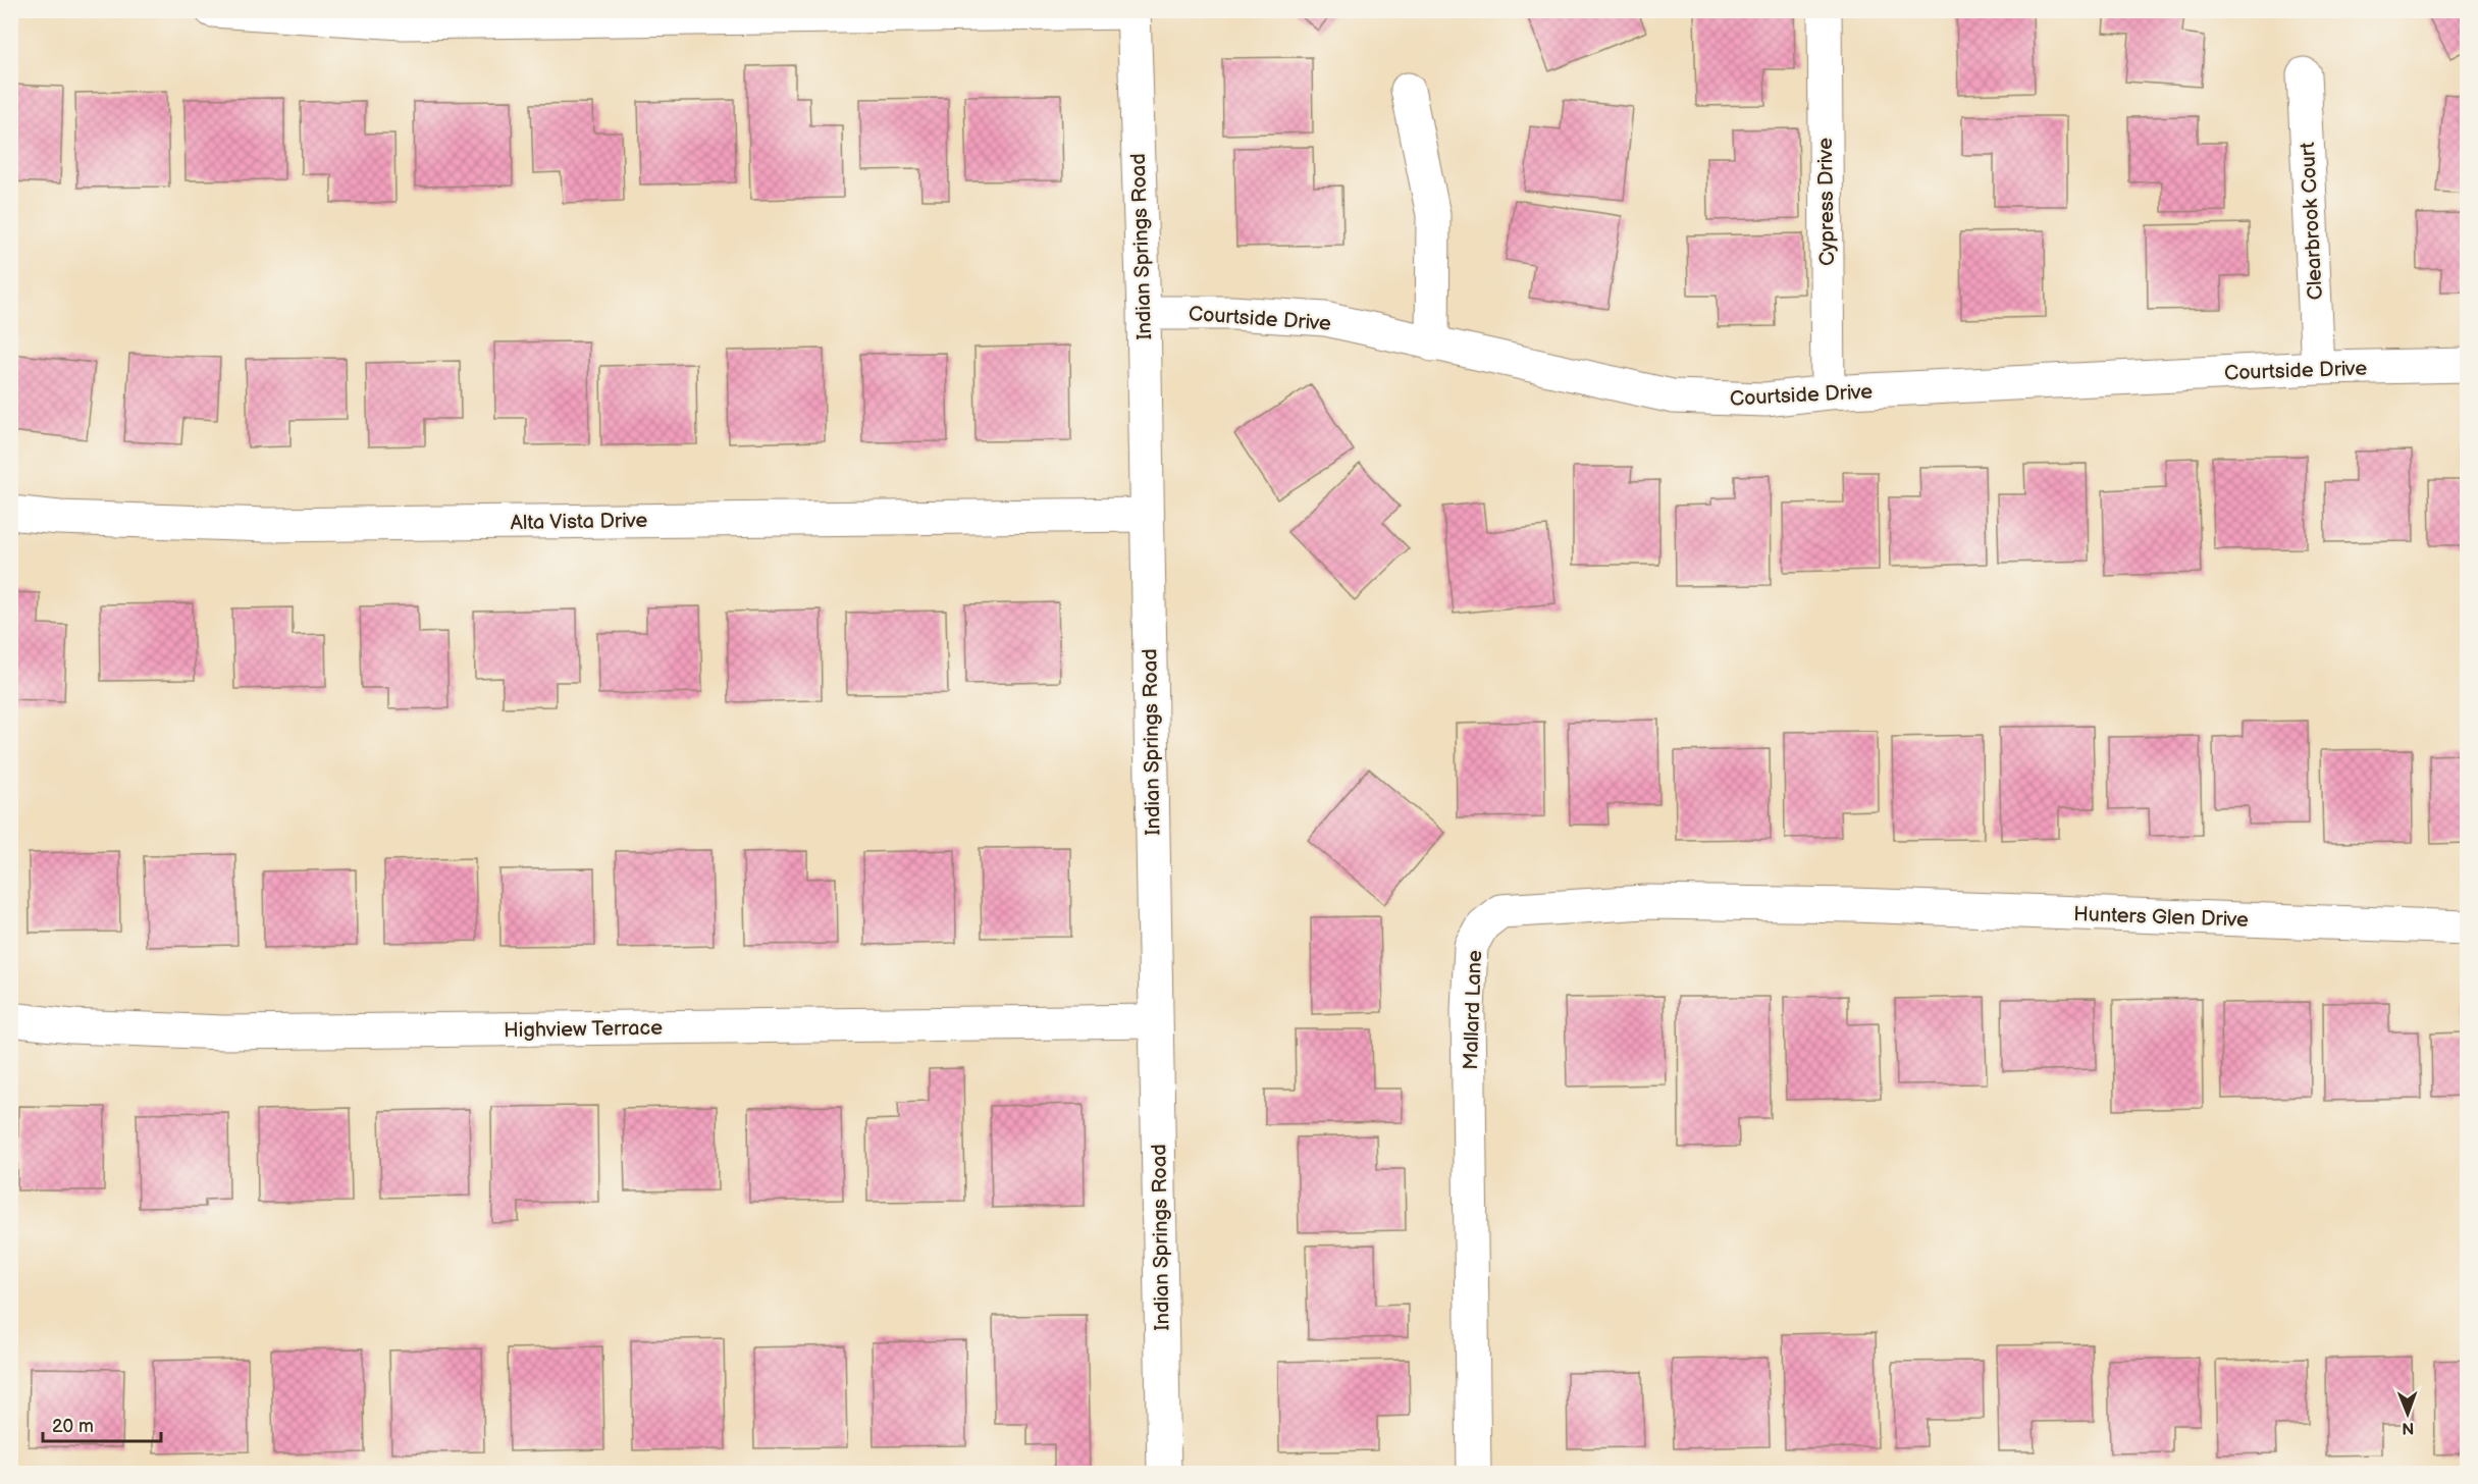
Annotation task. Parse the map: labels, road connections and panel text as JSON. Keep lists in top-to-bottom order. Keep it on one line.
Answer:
{"streets":{"street":["Cypress Drive","Clearbrook Court","Indian Springs Road","Courtside Drive","Alta Vista Drive","Hunters Glen Drive","Mallard Lane","Highview Terrace"]},"crossings":[["Cypress Drive","Courtside Drive"],["Clearbrook Court","Courtside Drive"],["Indian Springs Road","Courtside Drive"],["Indian Springs Road","Alta Vista Drive"],["Indian Springs Road","Highview Terrace"],["Hunters Glen Drive","Mallard Lane"]],"scale_bar":"20 m","north":"bottom"}
